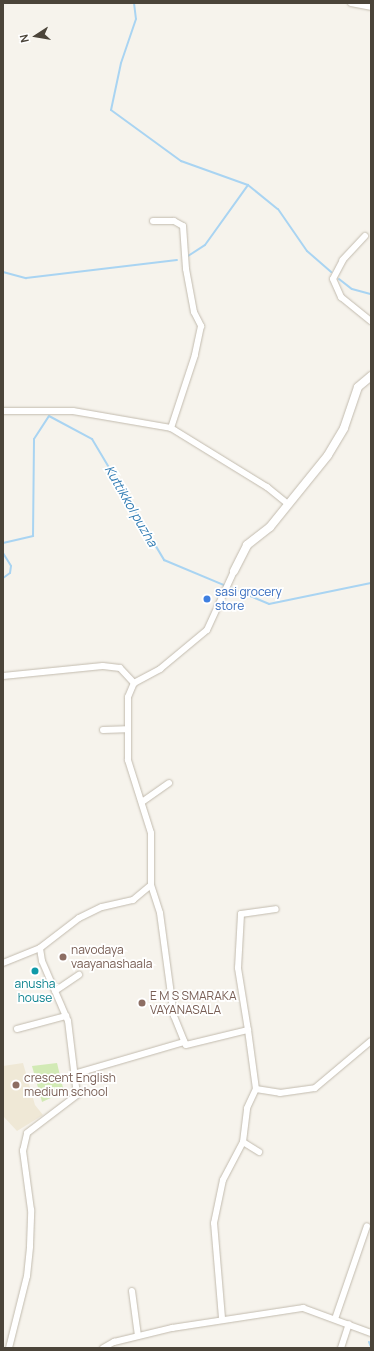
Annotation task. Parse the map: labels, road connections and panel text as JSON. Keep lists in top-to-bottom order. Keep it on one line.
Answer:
{"water":["Kuttikkol puzha"],"places":["sasi grocery store","navodaya vaayanashaala","anusha house","E M S SMARAKA VAYANASALA","crescent English medium school"],"north":"left"}
